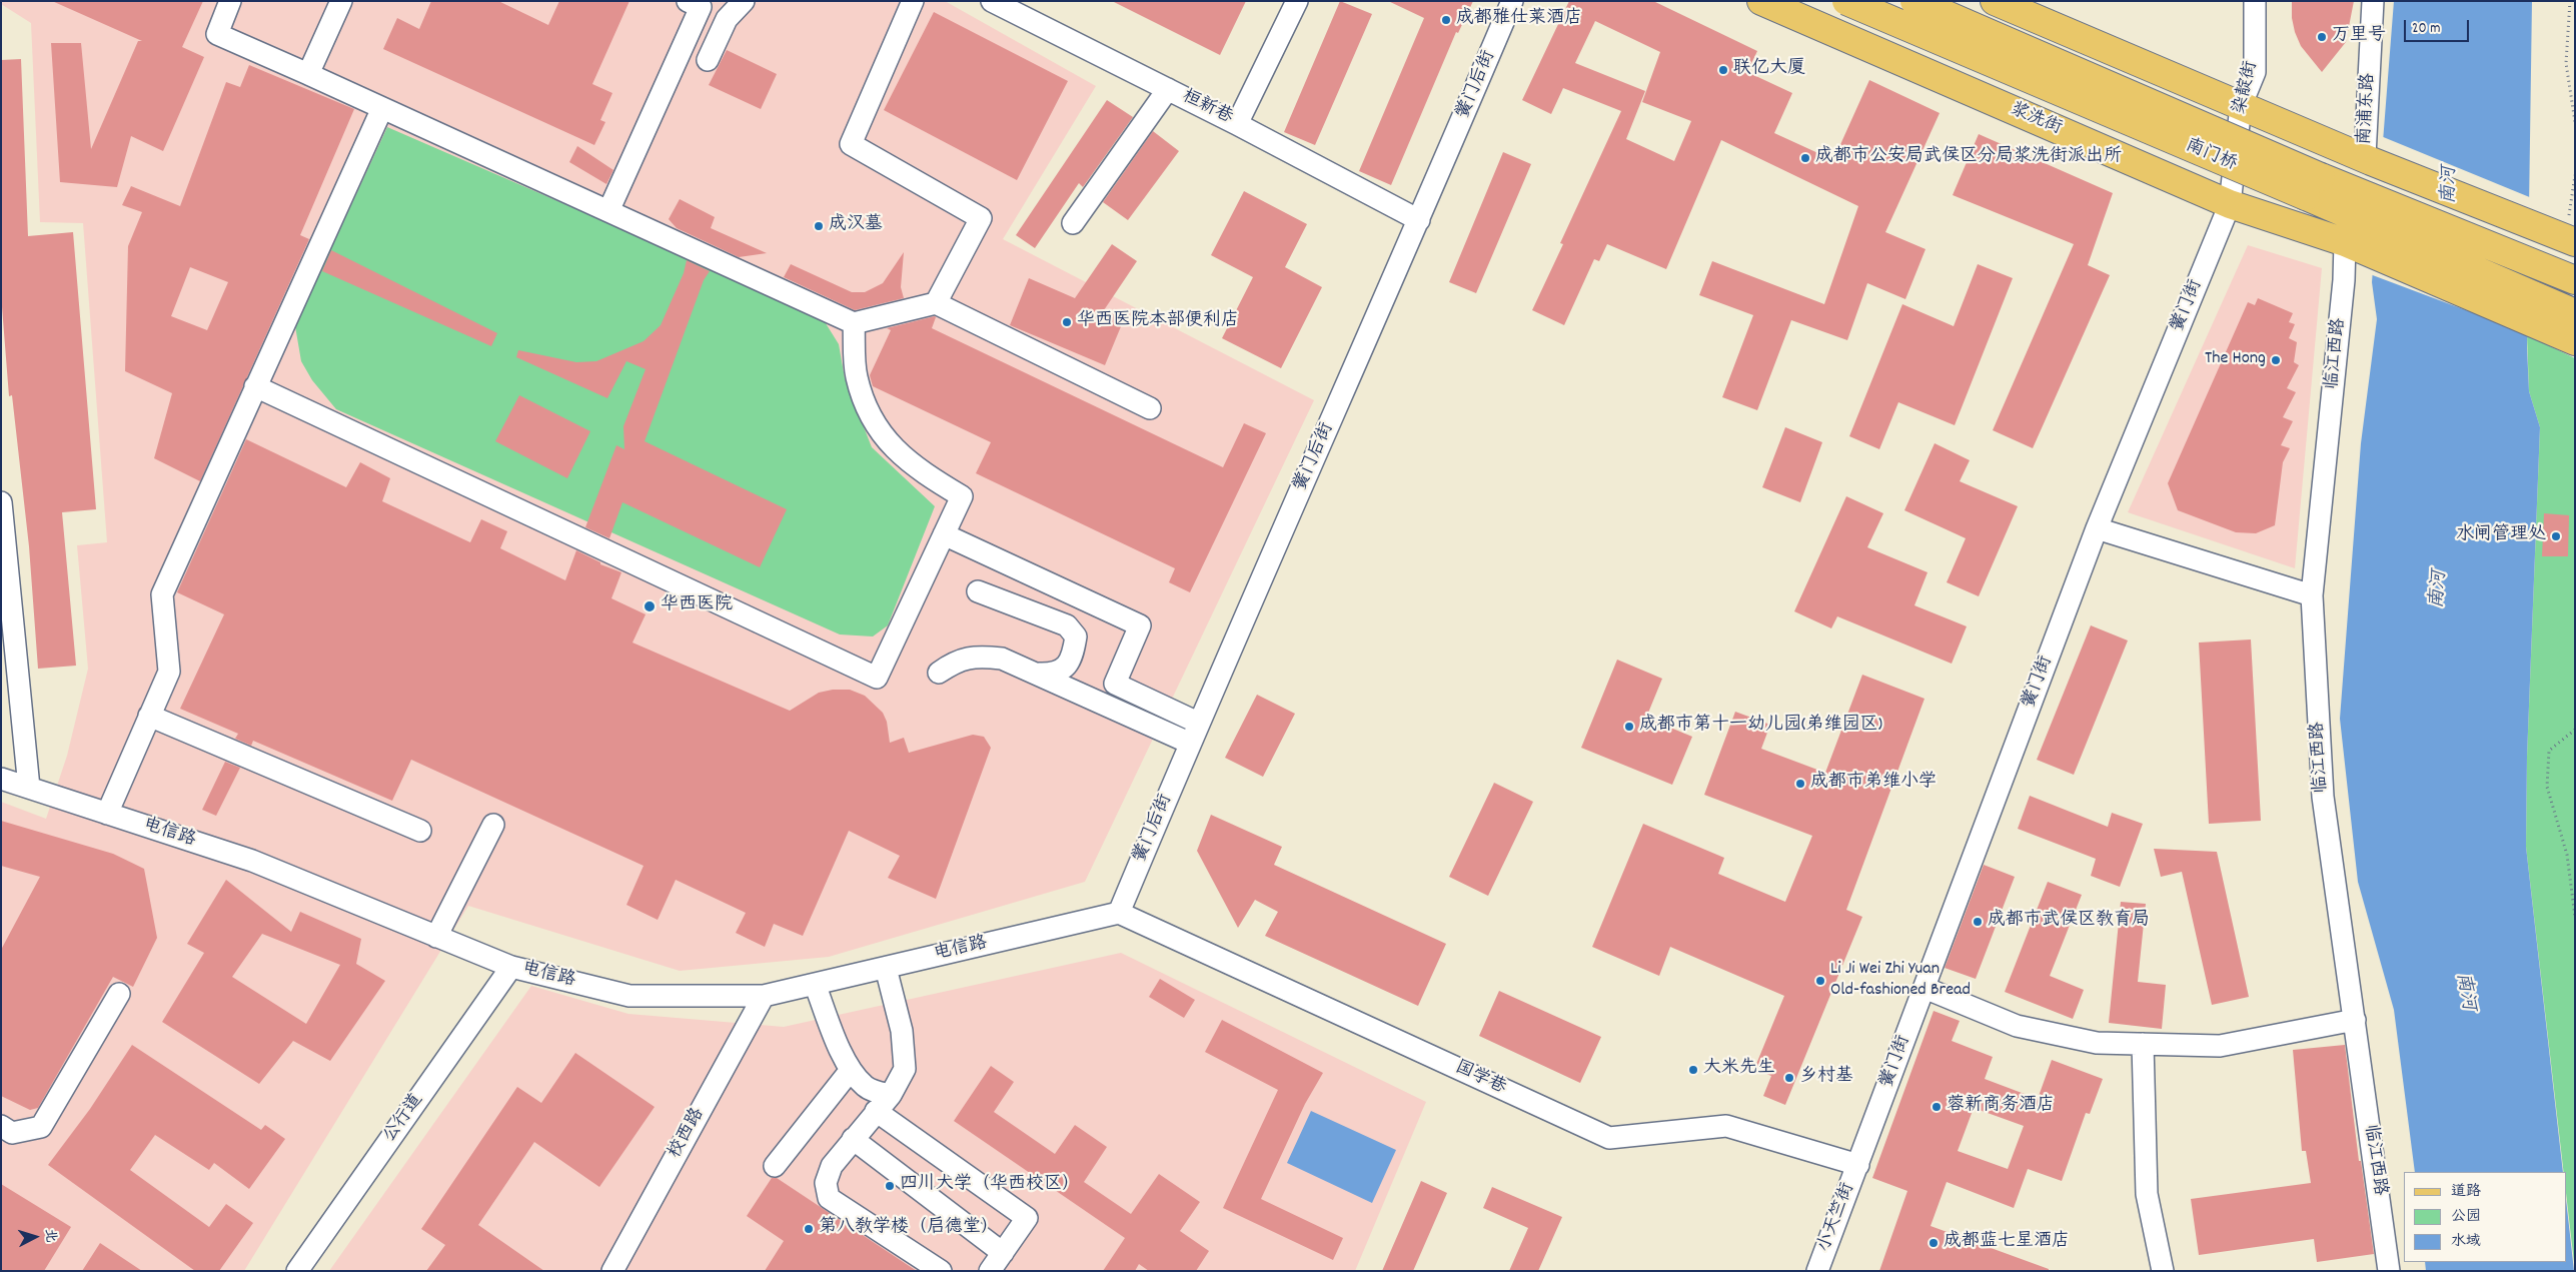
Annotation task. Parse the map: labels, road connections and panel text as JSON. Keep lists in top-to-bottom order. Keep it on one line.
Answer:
{"streets":{"main road":["浆洗街","南门桥"],"street":["黉门后街","染靛街","桓新巷","南浦东路","黉门街","临江西路","电信路","国学巷","公行道","校西路","小天竺街"]},"crossings":[["黉门后街","桓新巷"],["黉门后街","电信路"],["黉门后街","国学巷"],["染靛街","浆洗街"],["染靛街","黉门街"],["浆洗街","黉门街"],["浆洗街","临江西路"],["黉门街","国学巷"],["黉门街","小天竺街"],["电信路","国学巷"],["电信路","公行道"],["电信路","校西路"],["国学巷","小天竺街"]],"water":["南河"],"places":["成都雅仕莱酒店","万里号","联亿大厦","成都市公安局武侯区分局浆洗街派出所","成汉墓","华西医院本部便利店","The Hong","水闸管理处","华西医院","成都市第十一幼儿园(弟维园区)","成都市弟维小学","成都市武侯区教育局","Li Ji Wei Zhi Yuan Old-fashioned Bread","大米先生","乡村基","蓉新商务酒店","四川大学（华西校区）","第八教学楼（启德堂）","成都蓝七星酒店"],"legend":["道路","公园","水域"],"scale_bar":"20 m","north":"right"}
